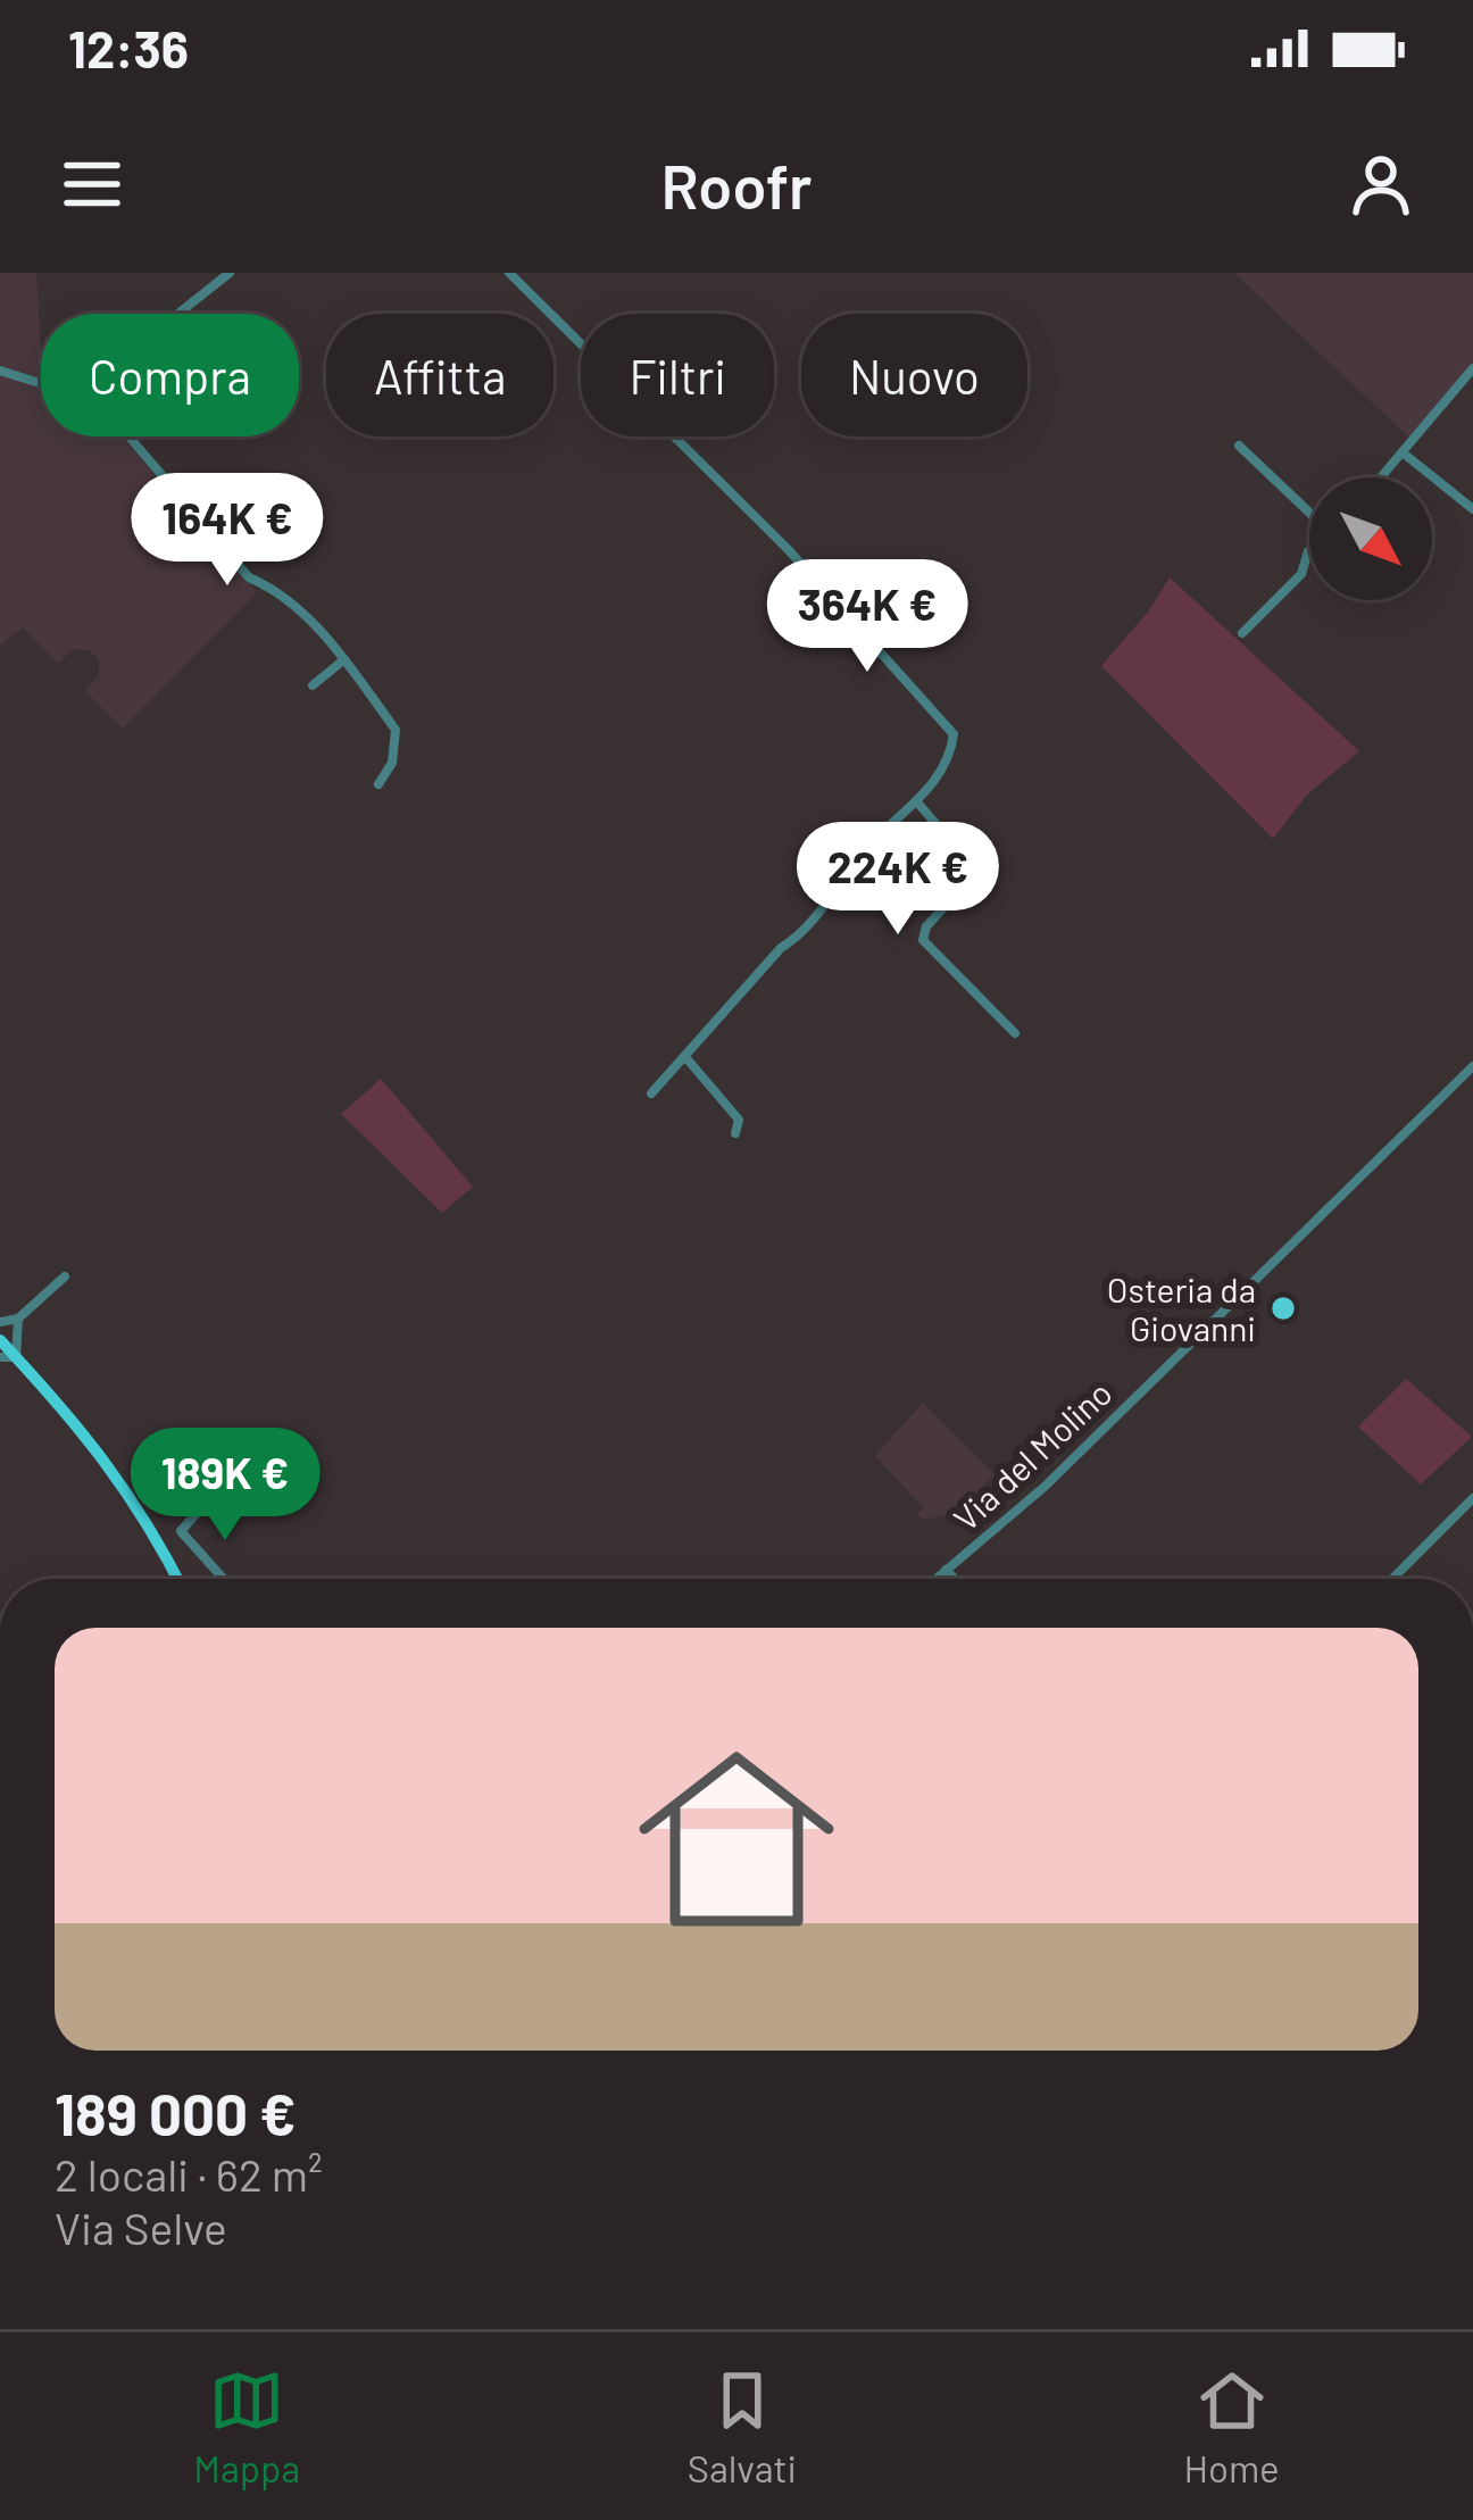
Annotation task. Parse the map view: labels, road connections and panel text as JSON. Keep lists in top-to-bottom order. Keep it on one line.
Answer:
{"streets":{"street":["Via del Molino"]},"places":["Osteria da Giovanni"],"north":"bottom right","page":{"status":"12:36","header":"Roofr","chip":["Compra","Affitta","Filtri","Nuovo"],"price":["164K €","364K €","224K €","189K €"],"list":[{"name":"189 000 €","note":"2 locali · 62 m² · Via Selve"}],"tabs":["Mappa","Salvati","Home"]}}
